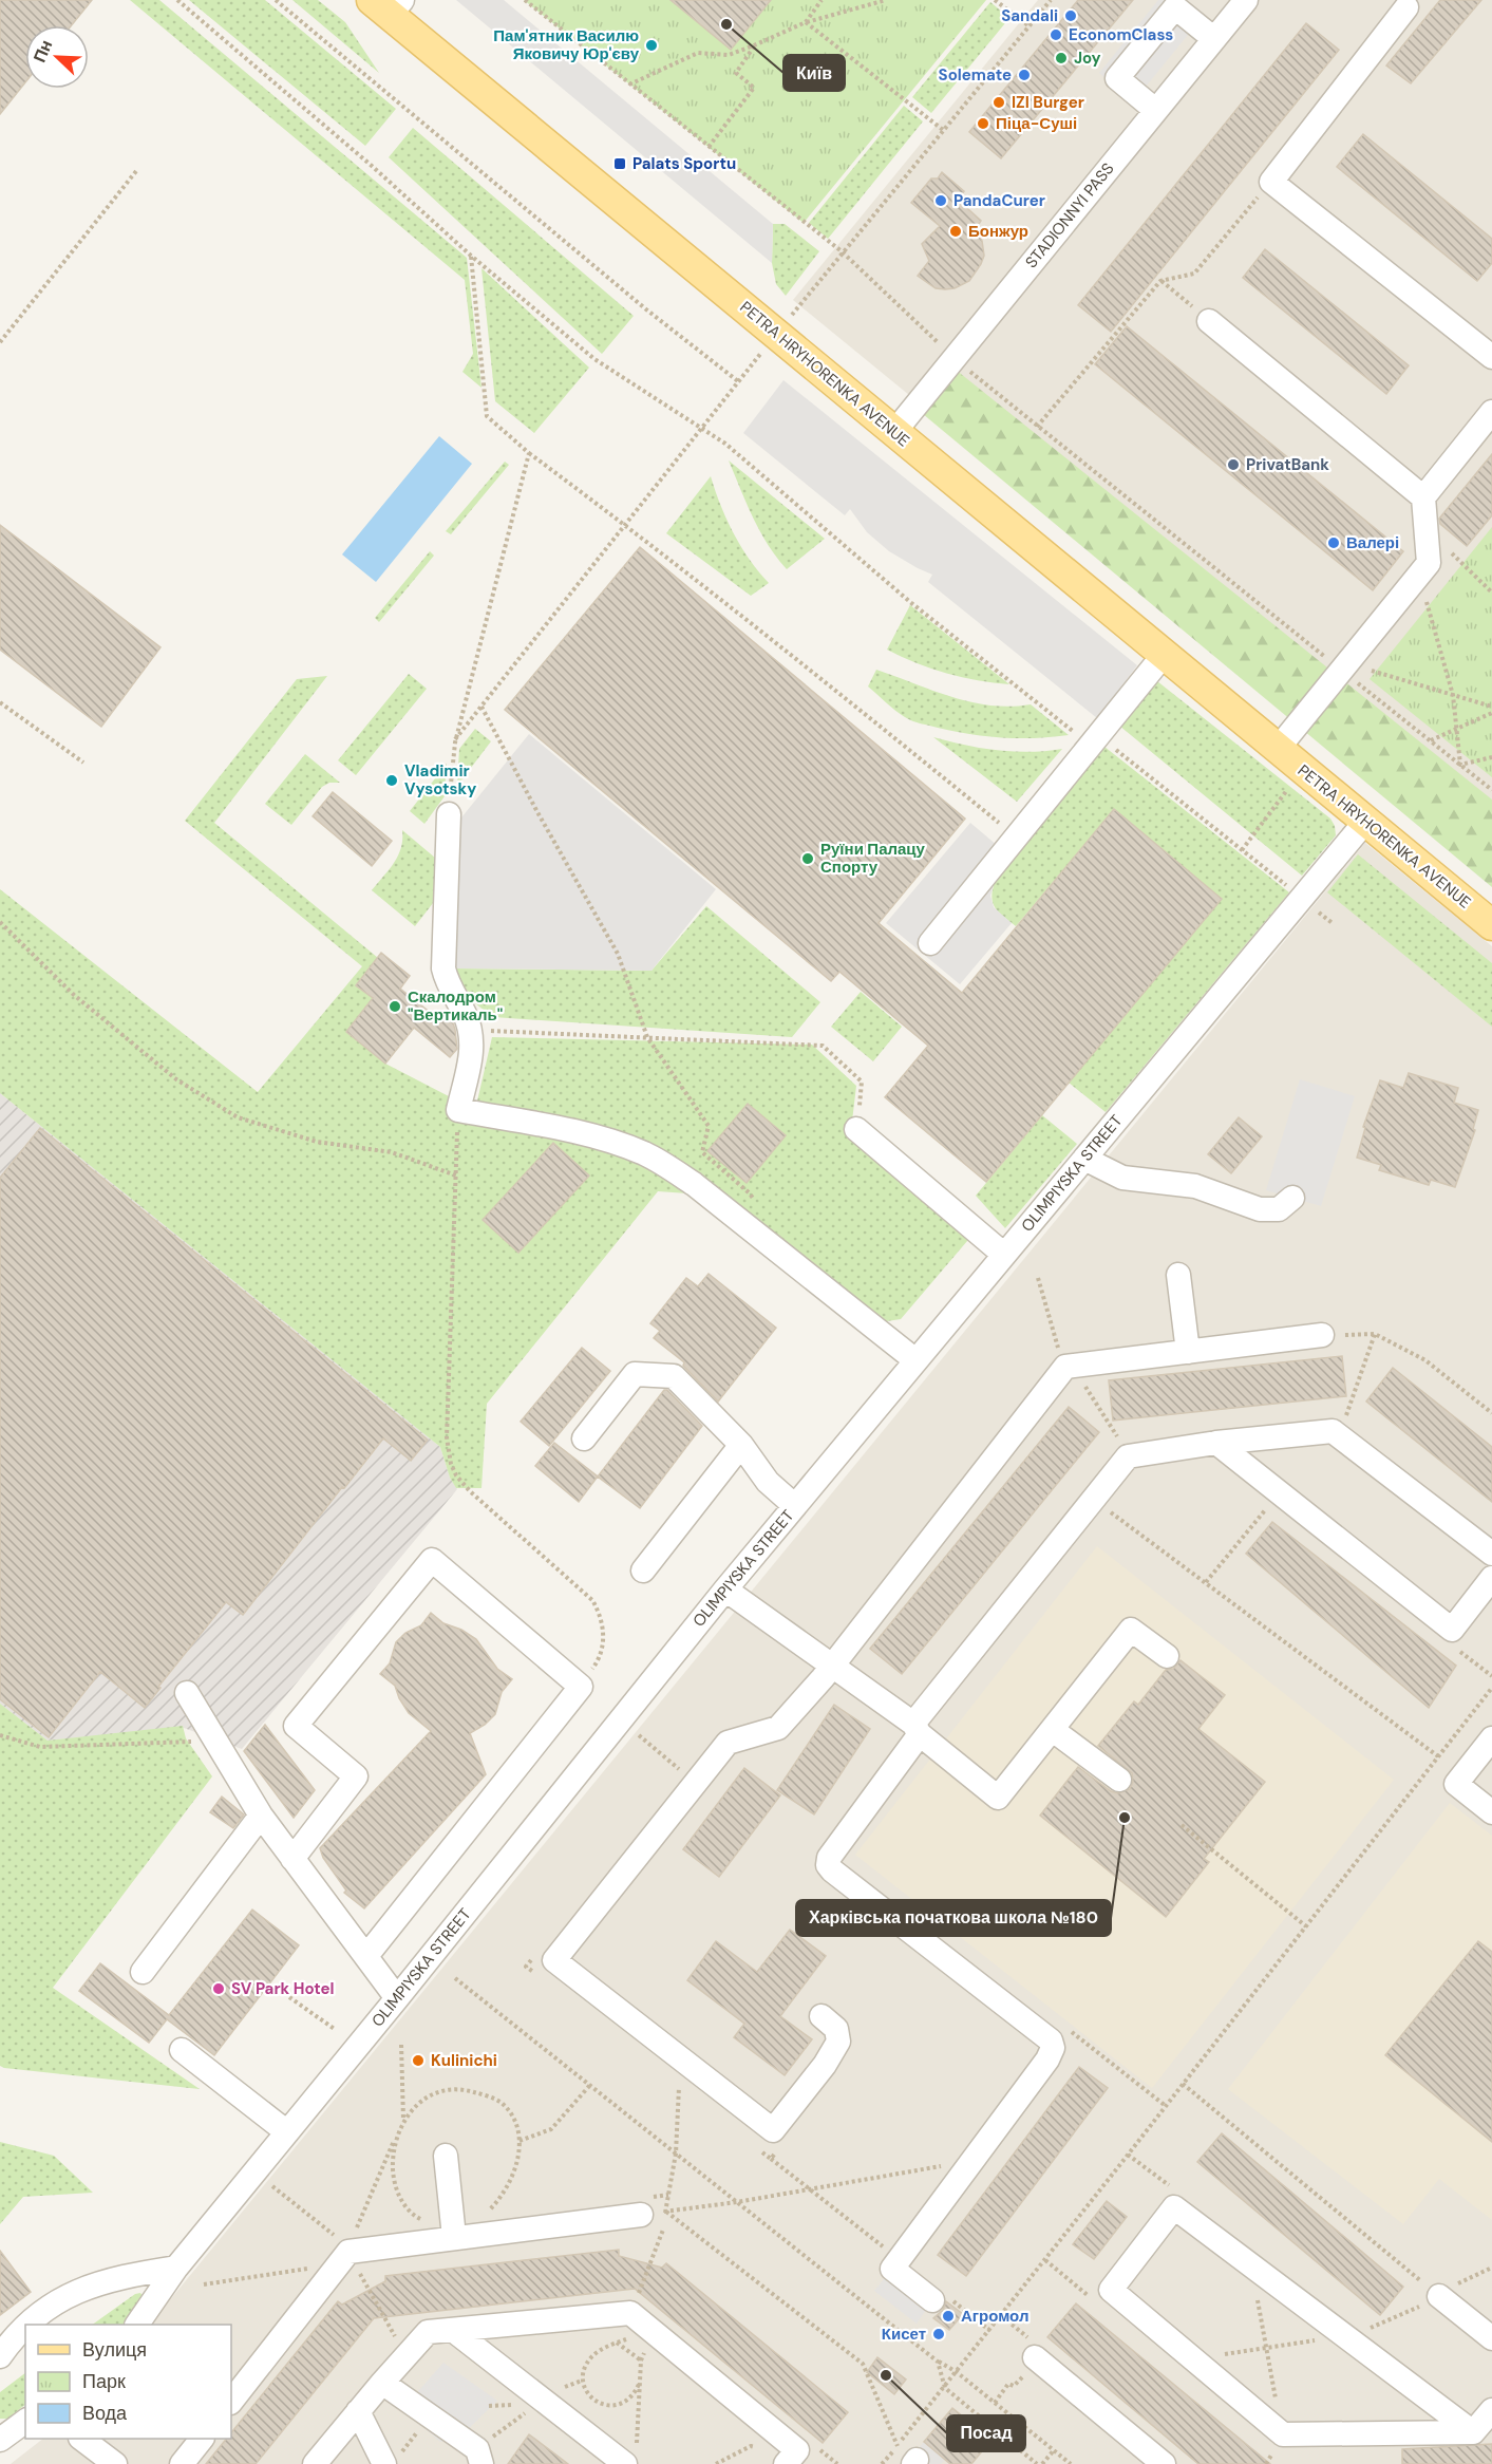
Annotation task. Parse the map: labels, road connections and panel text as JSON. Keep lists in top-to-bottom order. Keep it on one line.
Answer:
{"streets":{"main road":["PETRA HRYHORENKA AVENUE","PETRA HRYHORENKA АVENUE"],"street":["STADIONNYI PASS","OLIMPIYSKA STREET"]},"crossings":[["STADIONNYI PASS","PETRA HRYHORENKA AVENUE"],["PETRA HRYHORENKA AVENUE","PETRA HRYHORENKA АVENUE"],["PETRA HRYHORENKA АVENUE","OLIMPIYSKA STREET"]],"places":{"other":["Sandali","Київ","EconomClass","Пам'ятник Василю Яковичу Юр'єву","Joy","Solemate","IZI Burger","Піца-Суші","PandaCurer","Бонжур","PrivatBank","Валері","Vladimir Vysotsky","Руїни Палацу Спорту","Скалодром \"Вертикаль\"","Харківська початкова школа №180","SV Park Hotel","Kulinichi","Агромол","Кисет","Посад"],"transit":["Palats Sportu"]},"legend":["Вулиця","Парк","Вода"],"north":"top left"}
